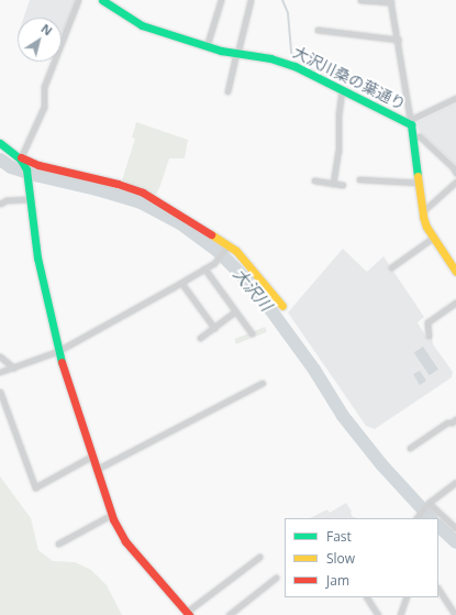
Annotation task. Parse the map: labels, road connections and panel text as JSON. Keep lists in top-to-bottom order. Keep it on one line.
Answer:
{"streets":{"street":["大沢川桑の葉通り"]},"water":["大沢川"],"legend":["Fast","Slow","Jam"],"north":"top right"}
